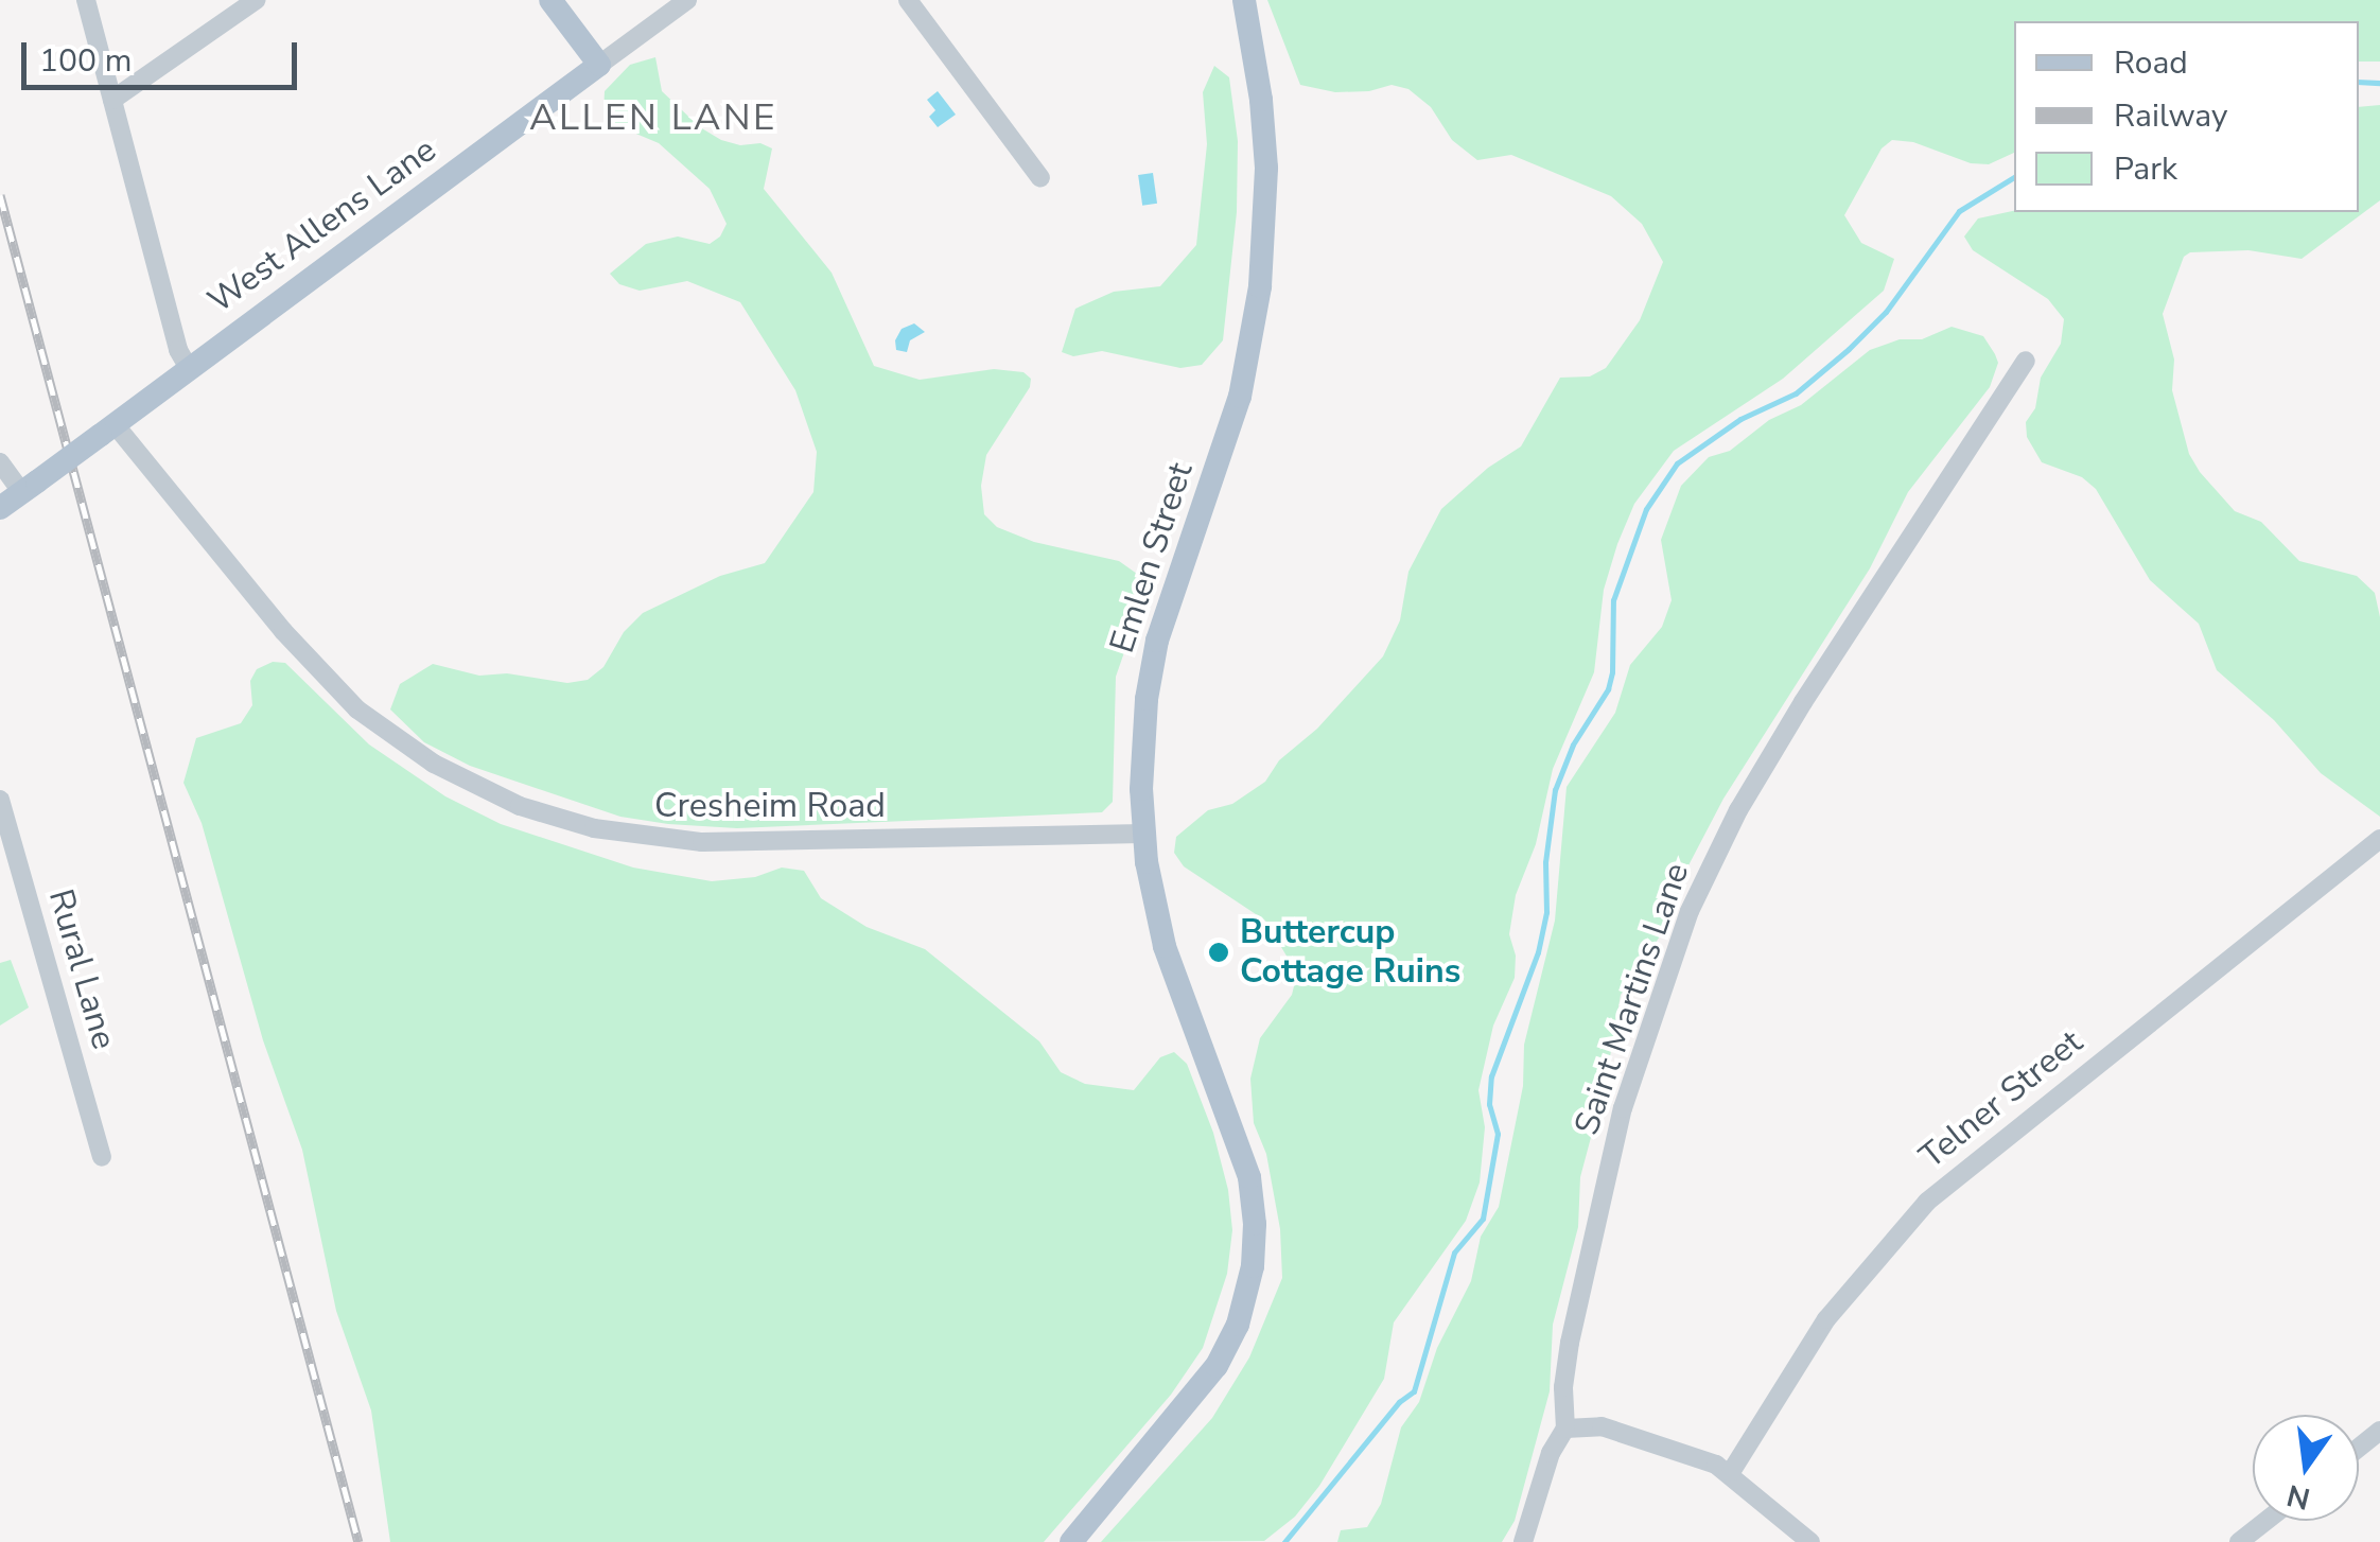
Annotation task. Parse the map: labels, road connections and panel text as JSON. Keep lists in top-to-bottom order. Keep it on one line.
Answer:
{"streets":{"main road":["West Allens Lane","Emlen Street"],"street":["Cresheim Road","Rural Lane","Saint Martins Lane","Telner Street"]},"crossings":[["West Allens Lane","Cresheim Road"],["Emlen Street","Cresheim Road"]],"districts":["ALLEN LANE"],"places":["Buttercup Cottage Ruins"],"legend":["Road","Railway","Park"],"scale_bar":"100 m","north":"bottom"}
